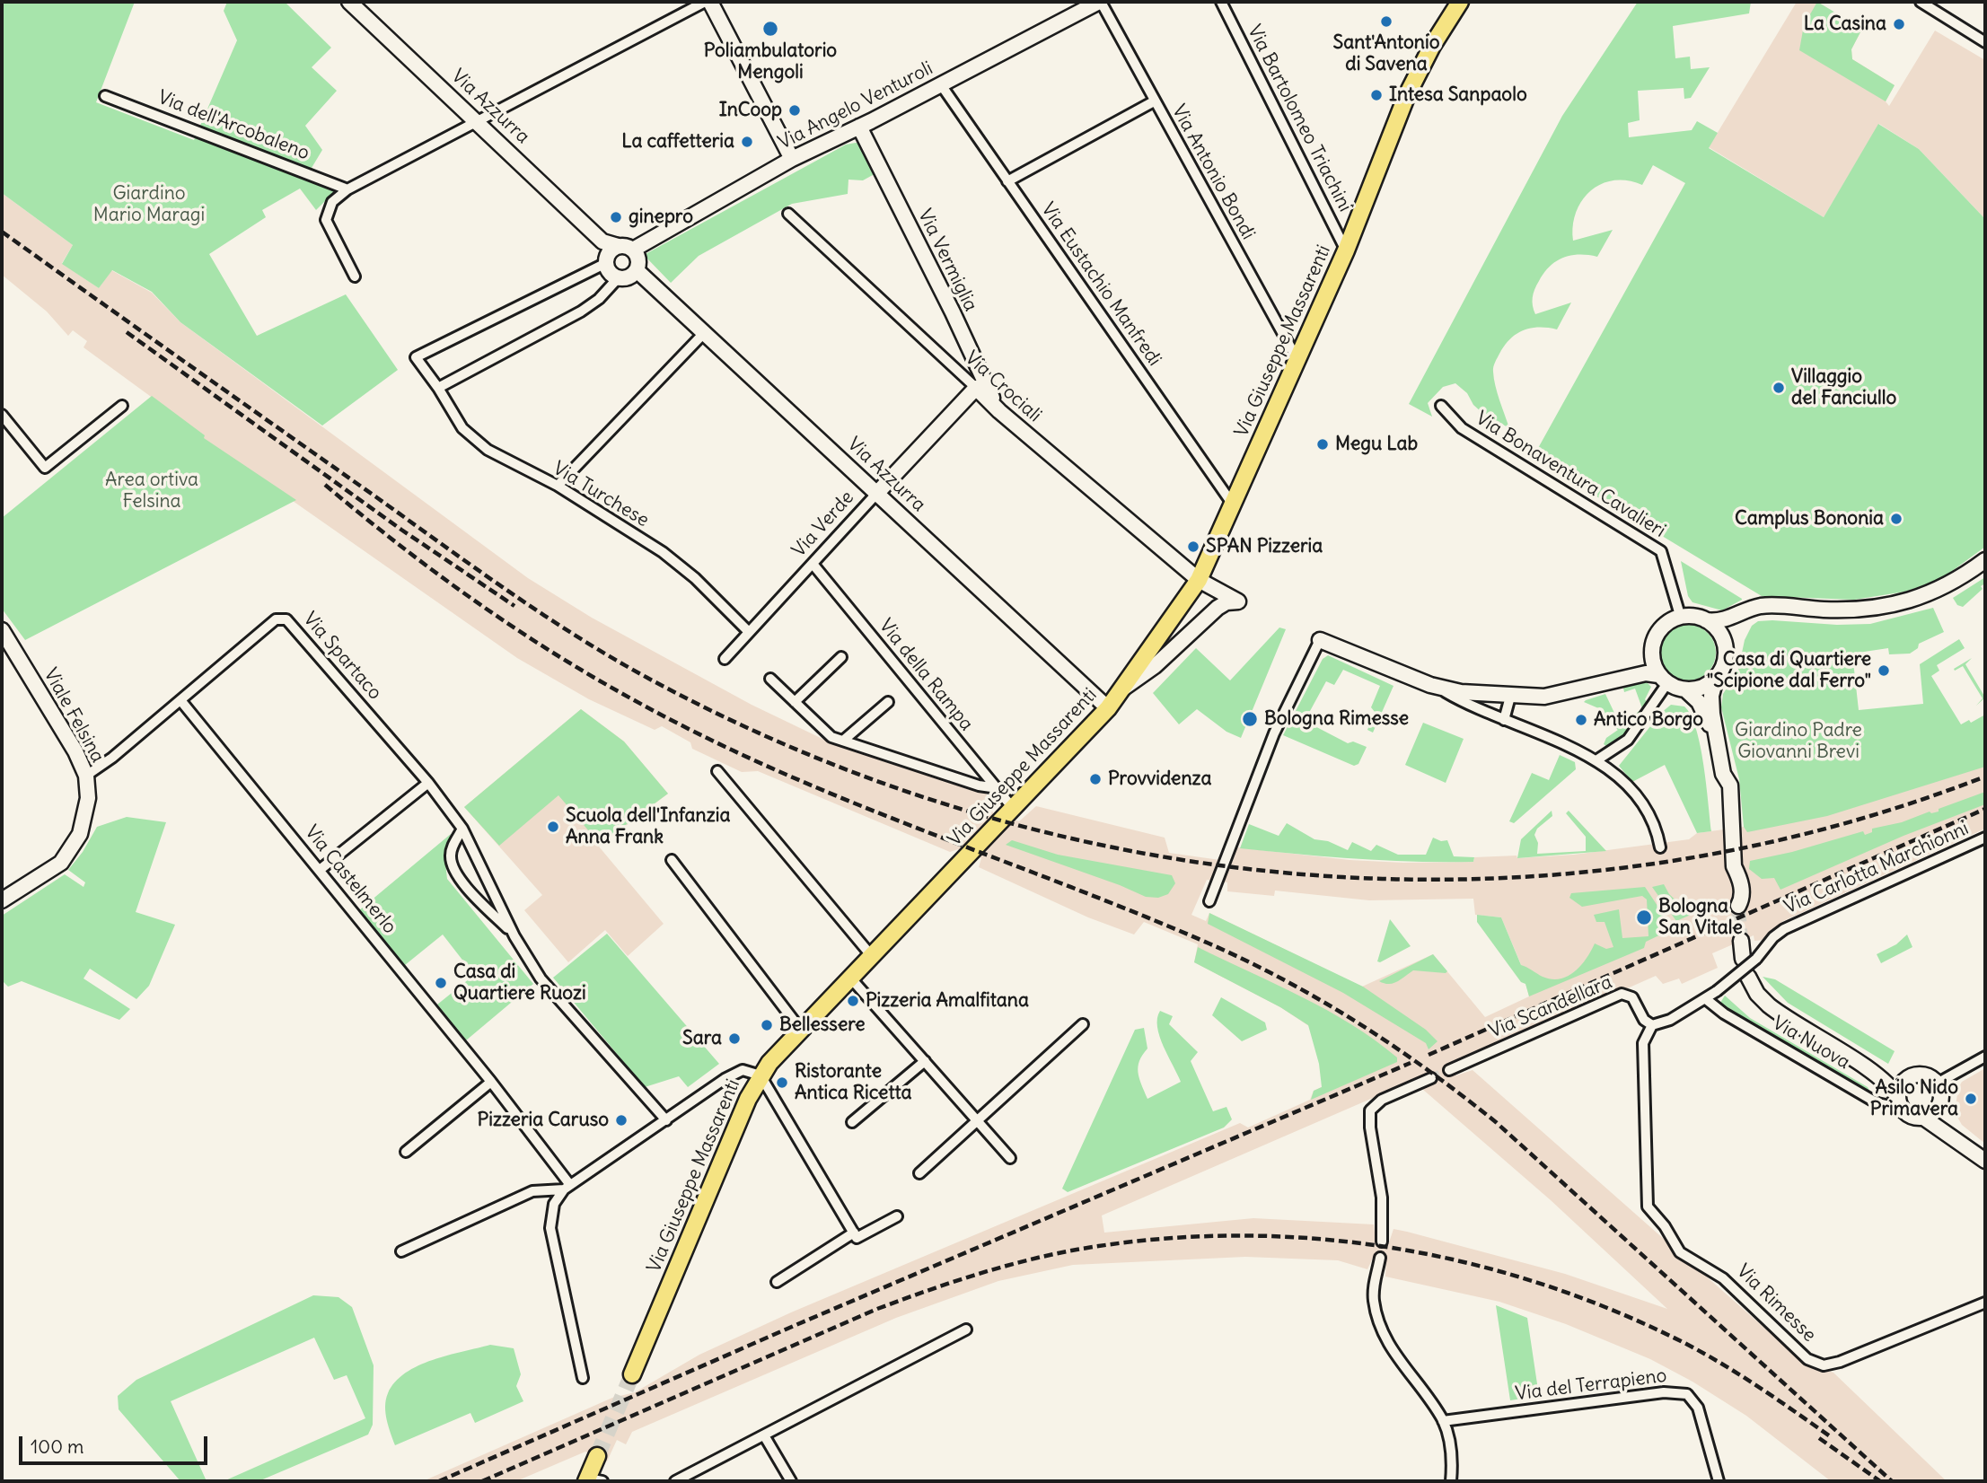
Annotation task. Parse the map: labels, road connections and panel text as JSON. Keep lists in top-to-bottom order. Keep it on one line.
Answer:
{"streets":{"main road":["Via Angelo Venturoli","Via Azzurra","Via Vermiglia","Via Giuseppe Massarenti","Via Crociali","Via Verde","Viale Felsina"],"street":["Via Bartolomeo Triachini","Via dell'Arcobaleno","Via Antonio Bondi","Via Eustachio Manfredi","Via Bonaventura Cavalieri","Via Turchese","Via Spartaco","Via della Rampa","Via Carlotta Marchionni","Via Castelmerlo","Via Scandellara","Via Nuova","Via Rimesse","Via del Terrapieno"]},"crossings":[["Via Angelo Venturoli","Via Azzurra"],["Via Angelo Venturoli","Via Antonio Bondi"],["Via Angelo Venturoli","Via Vermiglia"],["Via Angelo Venturoli","Via Eustachio Manfredi"],["Via Angelo Venturoli","Via Turchese"],["Via Azzurra","Via Giuseppe Massarenti"],["Via Azzurra","Via Turchese"],["Via Azzurra","Via Verde"],["Via Bartolomeo Triachini","Via Giuseppe Massarenti"],["Via Antonio Bondi","Via Giuseppe Massarenti"],["Via Vermiglia","Via Crociali"],["Via Eustachio Manfredi","Via Giuseppe Massarenti"],["Via Giuseppe Massarenti","Via Crociali"],["Via Giuseppe Massarenti","Via della Rampa"],["Via Crociali","Via Verde"],["Via Turchese","Via Verde"],["Via Verde","Via della Rampa"],["Via Spartaco","Viale Felsina"],["Via Spartaco","Via Castelmerlo"],["Via Scandellara","Via Rimesse"]],"parks":["Giardino Mario Maragi","Area ortiva Felsina","Giardino Padre Giovanni Brevi"],"places":["Sant'Antonio di Savena","La Casina","Poliambulatorio Mengoli","Intesa Sanpaolo","InCoop","La caffetteria","ginepro","Villaggio del Fanciullo","Megu Lab","Camplus Bononia","SPAN Pizzeria","Casa di Quartiere \"Scipione dal Ferro\"","Bologna Rimesse","Antico Borgo","Provvidenza","Scuola dell'Infanzia Anna Frank","Bologna San Vitale","Casa di Quartiere Ruozi","Pizzeria Amalfitana","Bellessere","Sara","Ristorante Antica Ricetta","Asilo Nido Primavera","Pizzeria Caruso"],"scale_bar":"100 m"}
